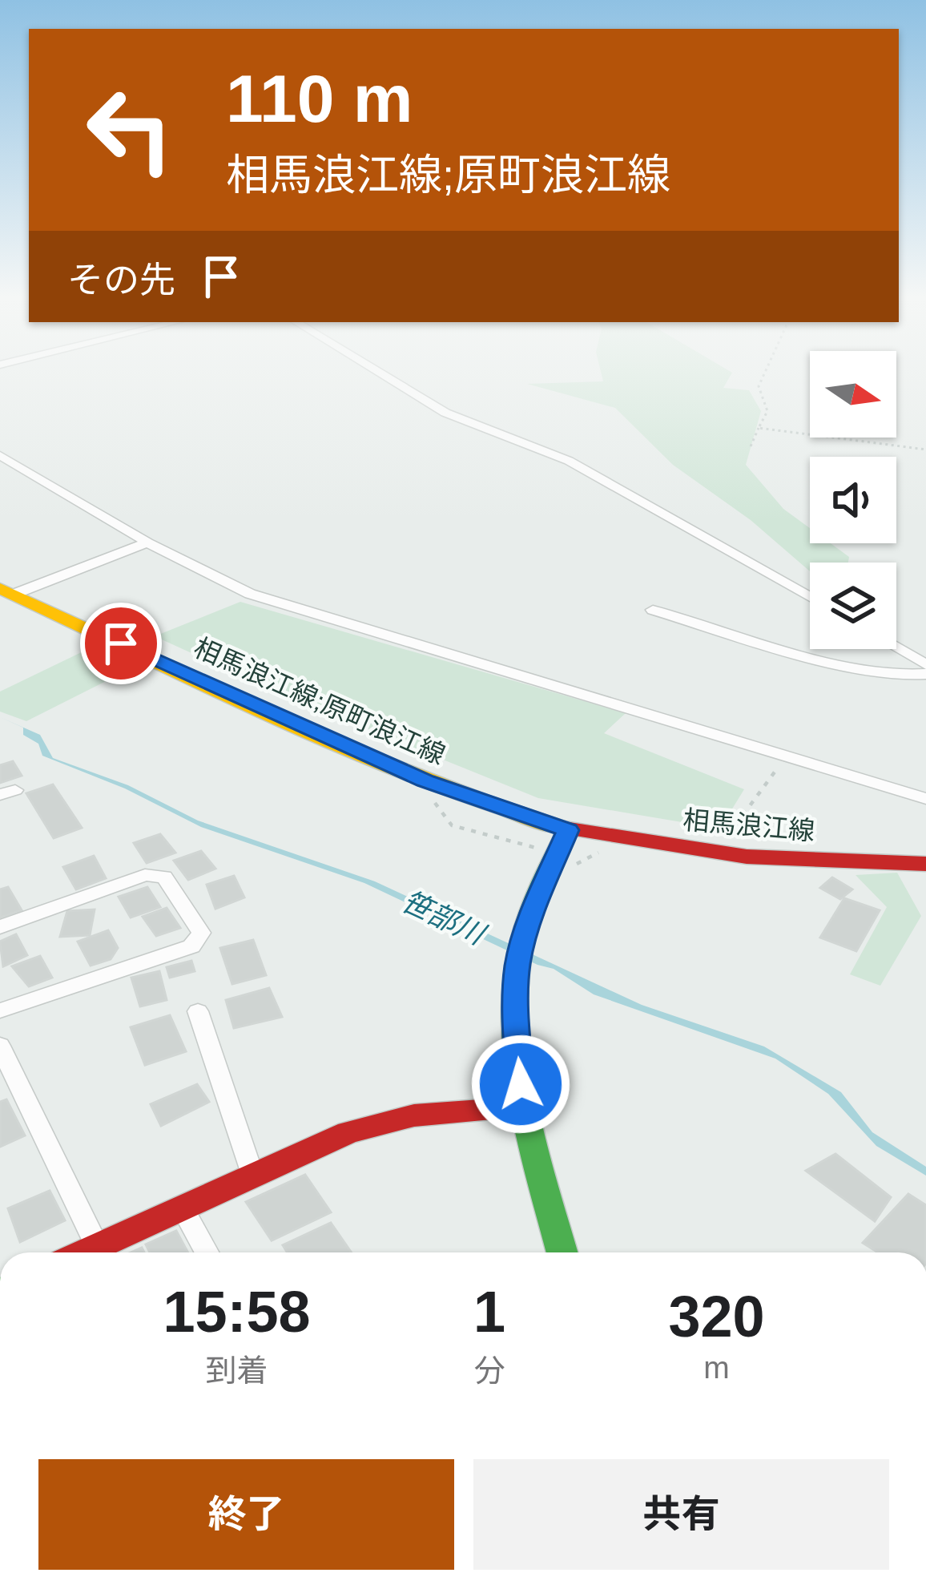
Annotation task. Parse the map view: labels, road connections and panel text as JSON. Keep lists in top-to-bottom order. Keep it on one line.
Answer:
{"streets":{"main road":["相馬浪江線;原町浪江線","相馬浪江線"]},"crossings":[["相馬浪江線;原町浪江線","相馬浪江線"]],"water":["笹部川"],"north":"right","page":{"turn":["110 m","相馬浪江線;原町浪江線"],"then":"その先","eta":["15:58","到着","1","分","320","m"],"buttons":["終了","共有"]}}
